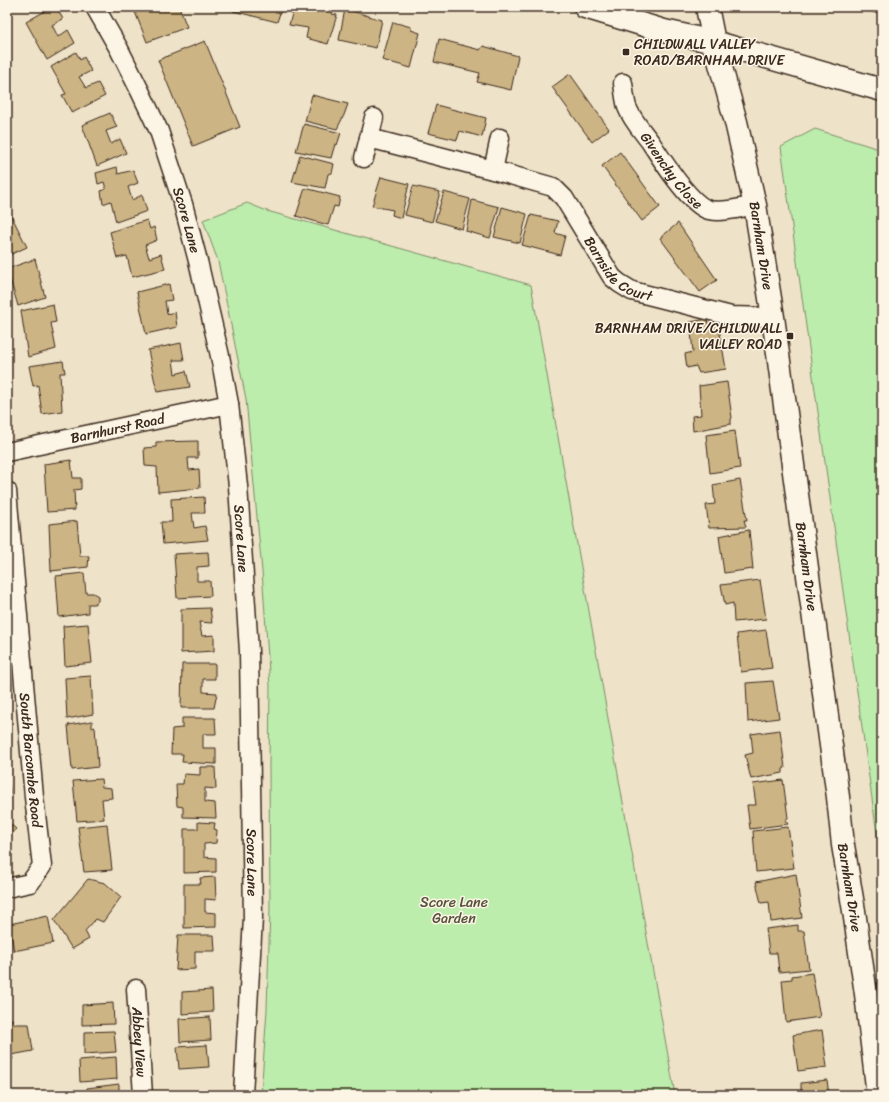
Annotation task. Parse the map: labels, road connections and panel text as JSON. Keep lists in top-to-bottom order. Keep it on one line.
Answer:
{"streets":{"street":["Givenchy Close","Score Lane","Barnham Drive","Barnside Court","Barnhurst Road","South Barcombe Road","Abbey View"]},"crossings":[["Givenchy Close","Barnham Drive"],["Score Lane","Barnhurst Road"],["Barnham Drive","Barnside Court"]],"parks":["Score Lane Garden"],"places":{"transit":["CHILDWALL VALLEY ROAD/BARNHAM DRIVE","BARNHAM DRIVE/CHILDWALL VALLEY ROAD"]}}
